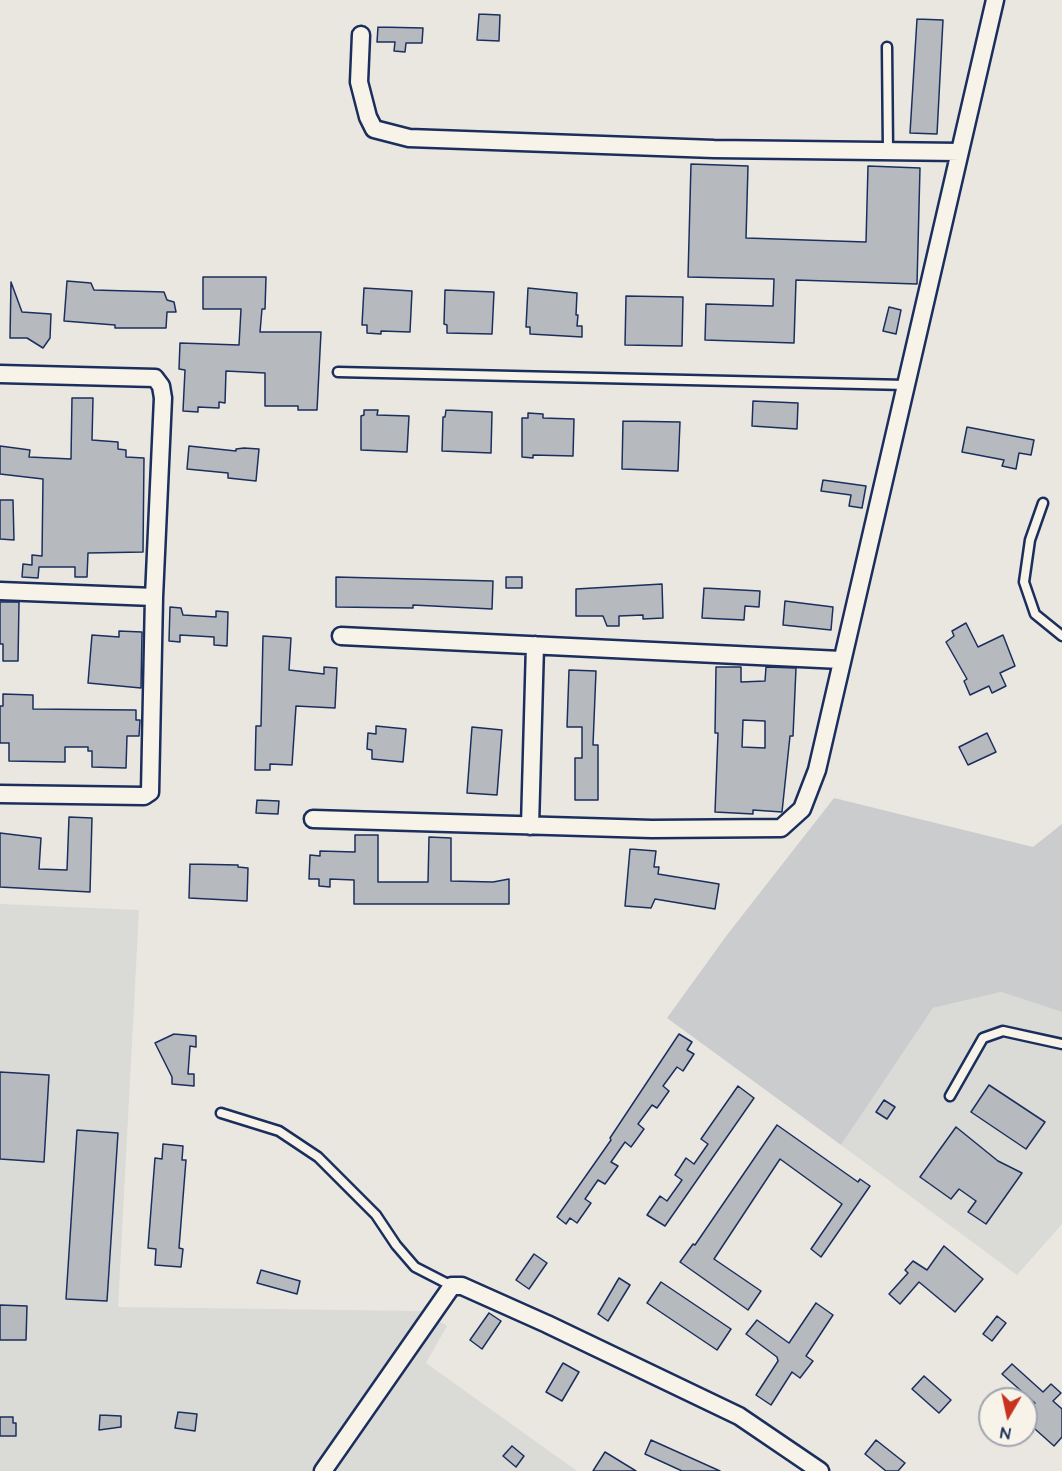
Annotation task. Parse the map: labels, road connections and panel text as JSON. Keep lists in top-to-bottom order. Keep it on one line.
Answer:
{"north":"bottom"}
